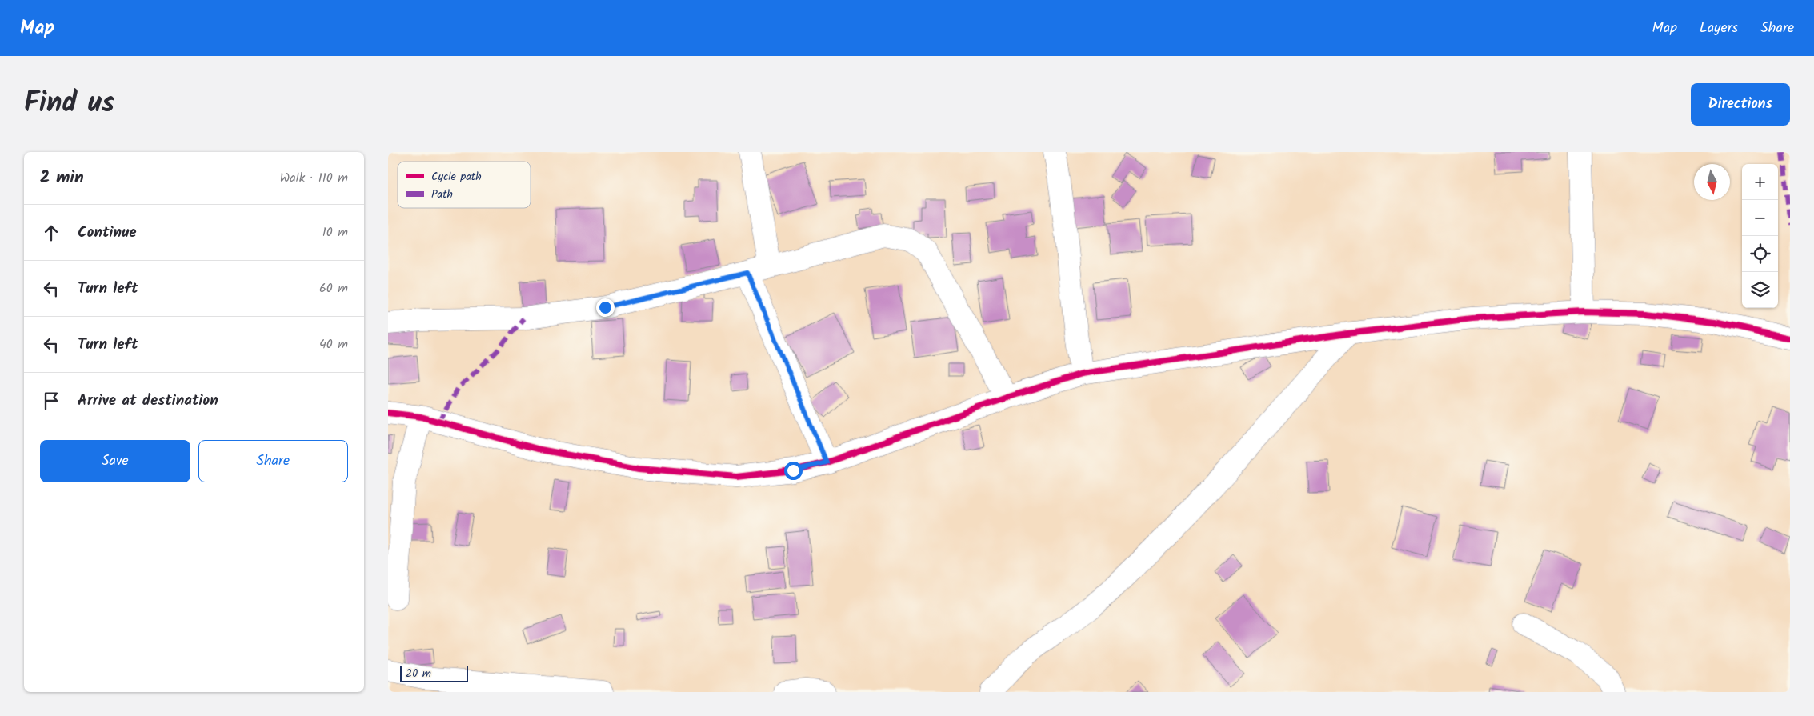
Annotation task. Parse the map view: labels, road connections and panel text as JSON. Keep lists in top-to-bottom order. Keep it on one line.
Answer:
{"legend":["Cycle path","Path"],"scale_bar":"20 m","north":"bottom","page":{"header":"Map","nav":["Map","Layers","Share"],"title":"Find us","buttons":["Directions",["Save","Share"]],"heading":["2 min","Walk · 110 m"],"map_buttons":["+","−"],"list":[["Continue","10 m"],["Turn left","60 m"],["Turn left","40 m"],"Arrive at destination"],"scale":"20 m"}}
